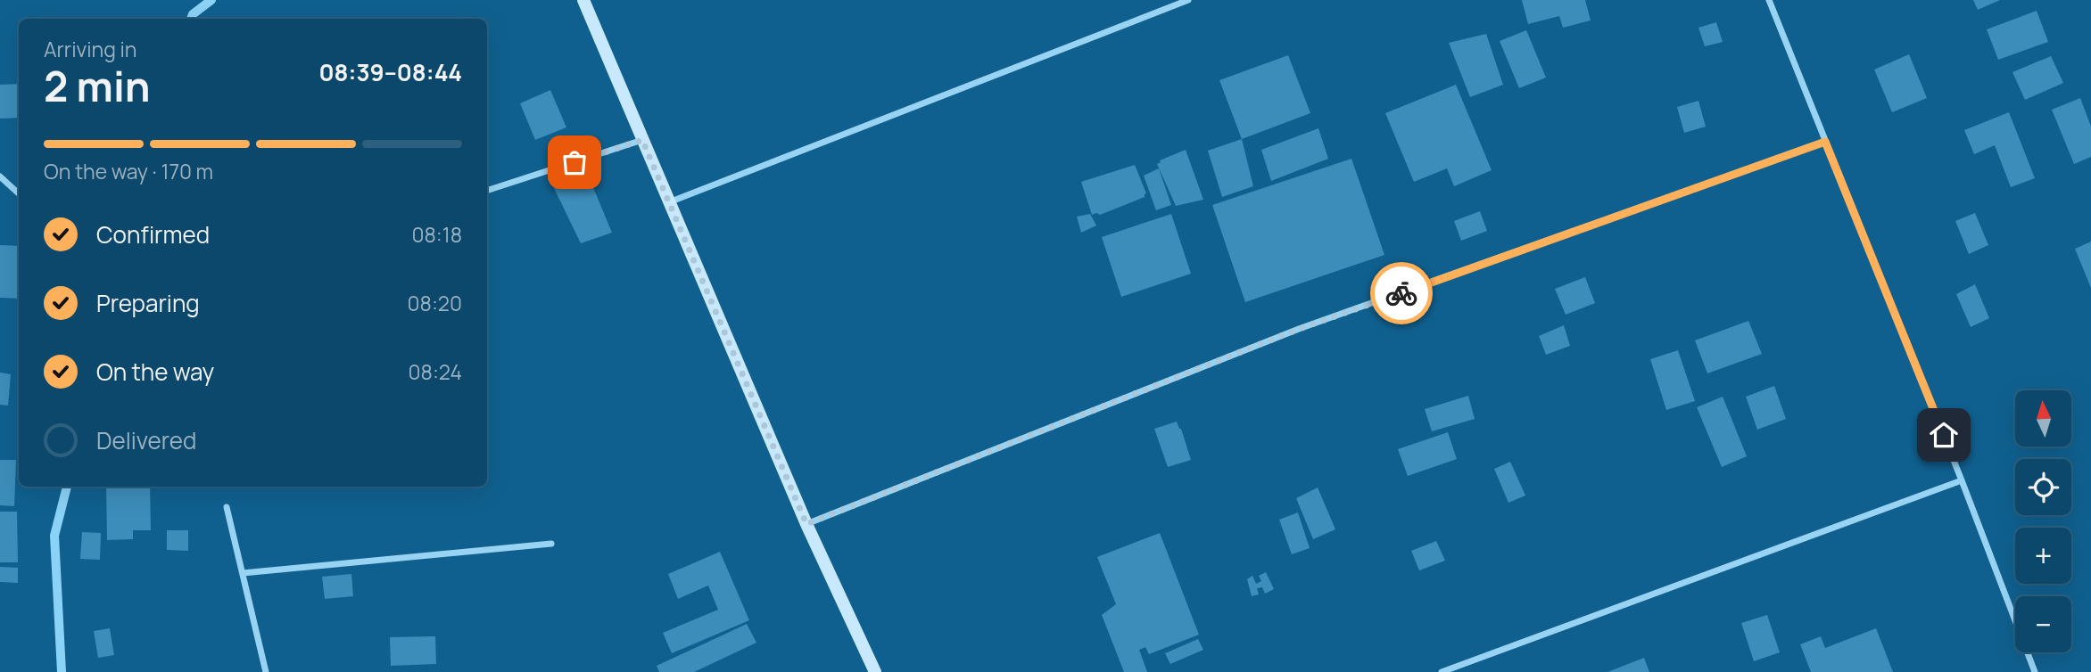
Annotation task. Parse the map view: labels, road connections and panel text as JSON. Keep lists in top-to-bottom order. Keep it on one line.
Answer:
{"north":"top","page":{"heading":["2 min","Arriving in","08:39–08:44"],"bar":"On the way · 170 m","list":[["Confirmed","08:18"],["Preparing","08:20"],["On the way","08:24"],"Delivered"],"map_buttons":["+","−"]}}
